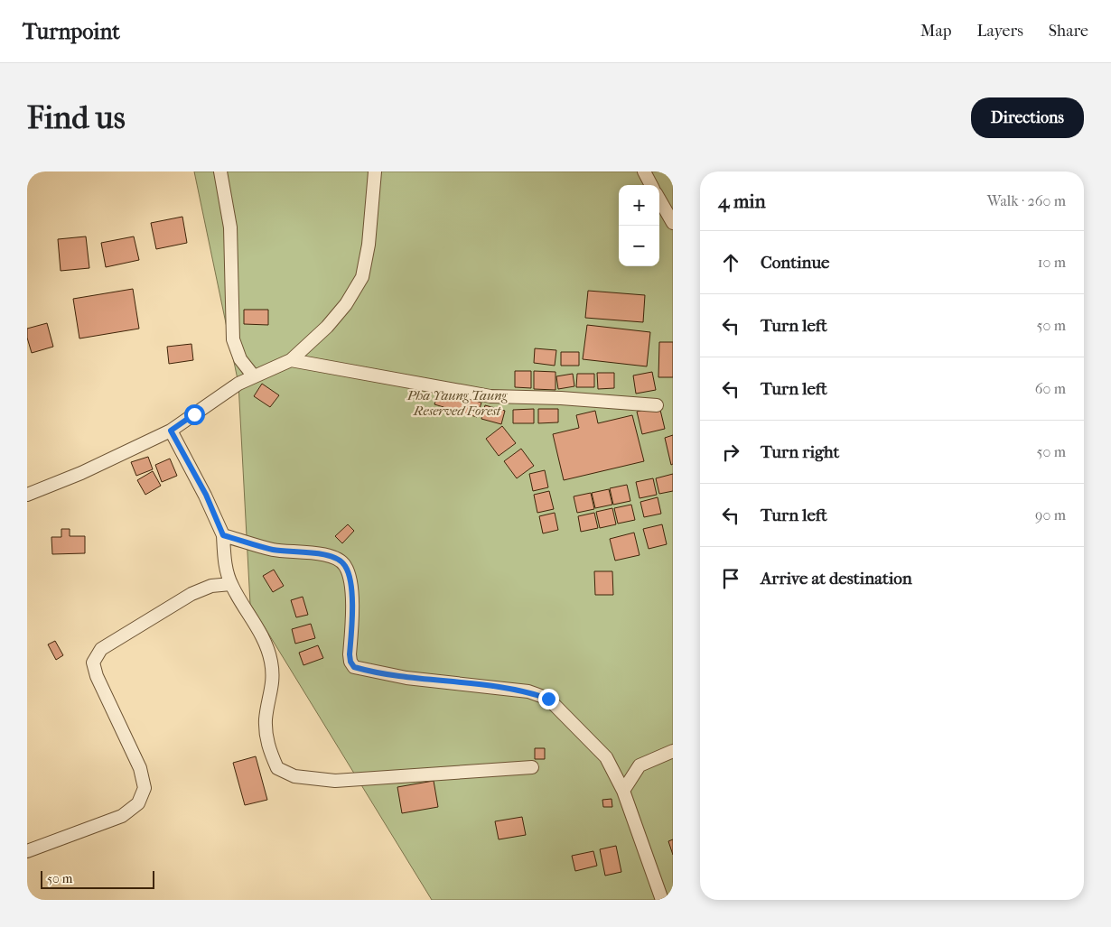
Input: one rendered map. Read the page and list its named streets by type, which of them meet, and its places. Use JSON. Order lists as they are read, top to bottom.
{
  "parks": ["Pha Yaung Taung Reserved Forest"],
  "scale_bar": "50 m",
  "page": {
    "header": "Turnpoint",
    "nav": ["Map", "Layers", "Share"],
    "buttons": "Directions",
    "title": "Find us",
    "heading": ["4 min", "Walk · 260 m"],
    "map_buttons": ["+", "−"],
    "list": [
      ["Continue", "10 m"],
      ["Turn left", "50 m"],
      ["Turn left", "60 m"],
      ["Turn right", "50 m"],
      ["Turn left", "90 m"],
      "Arrive at destination"
    ],
    "scale": "50 m"
  }
}
